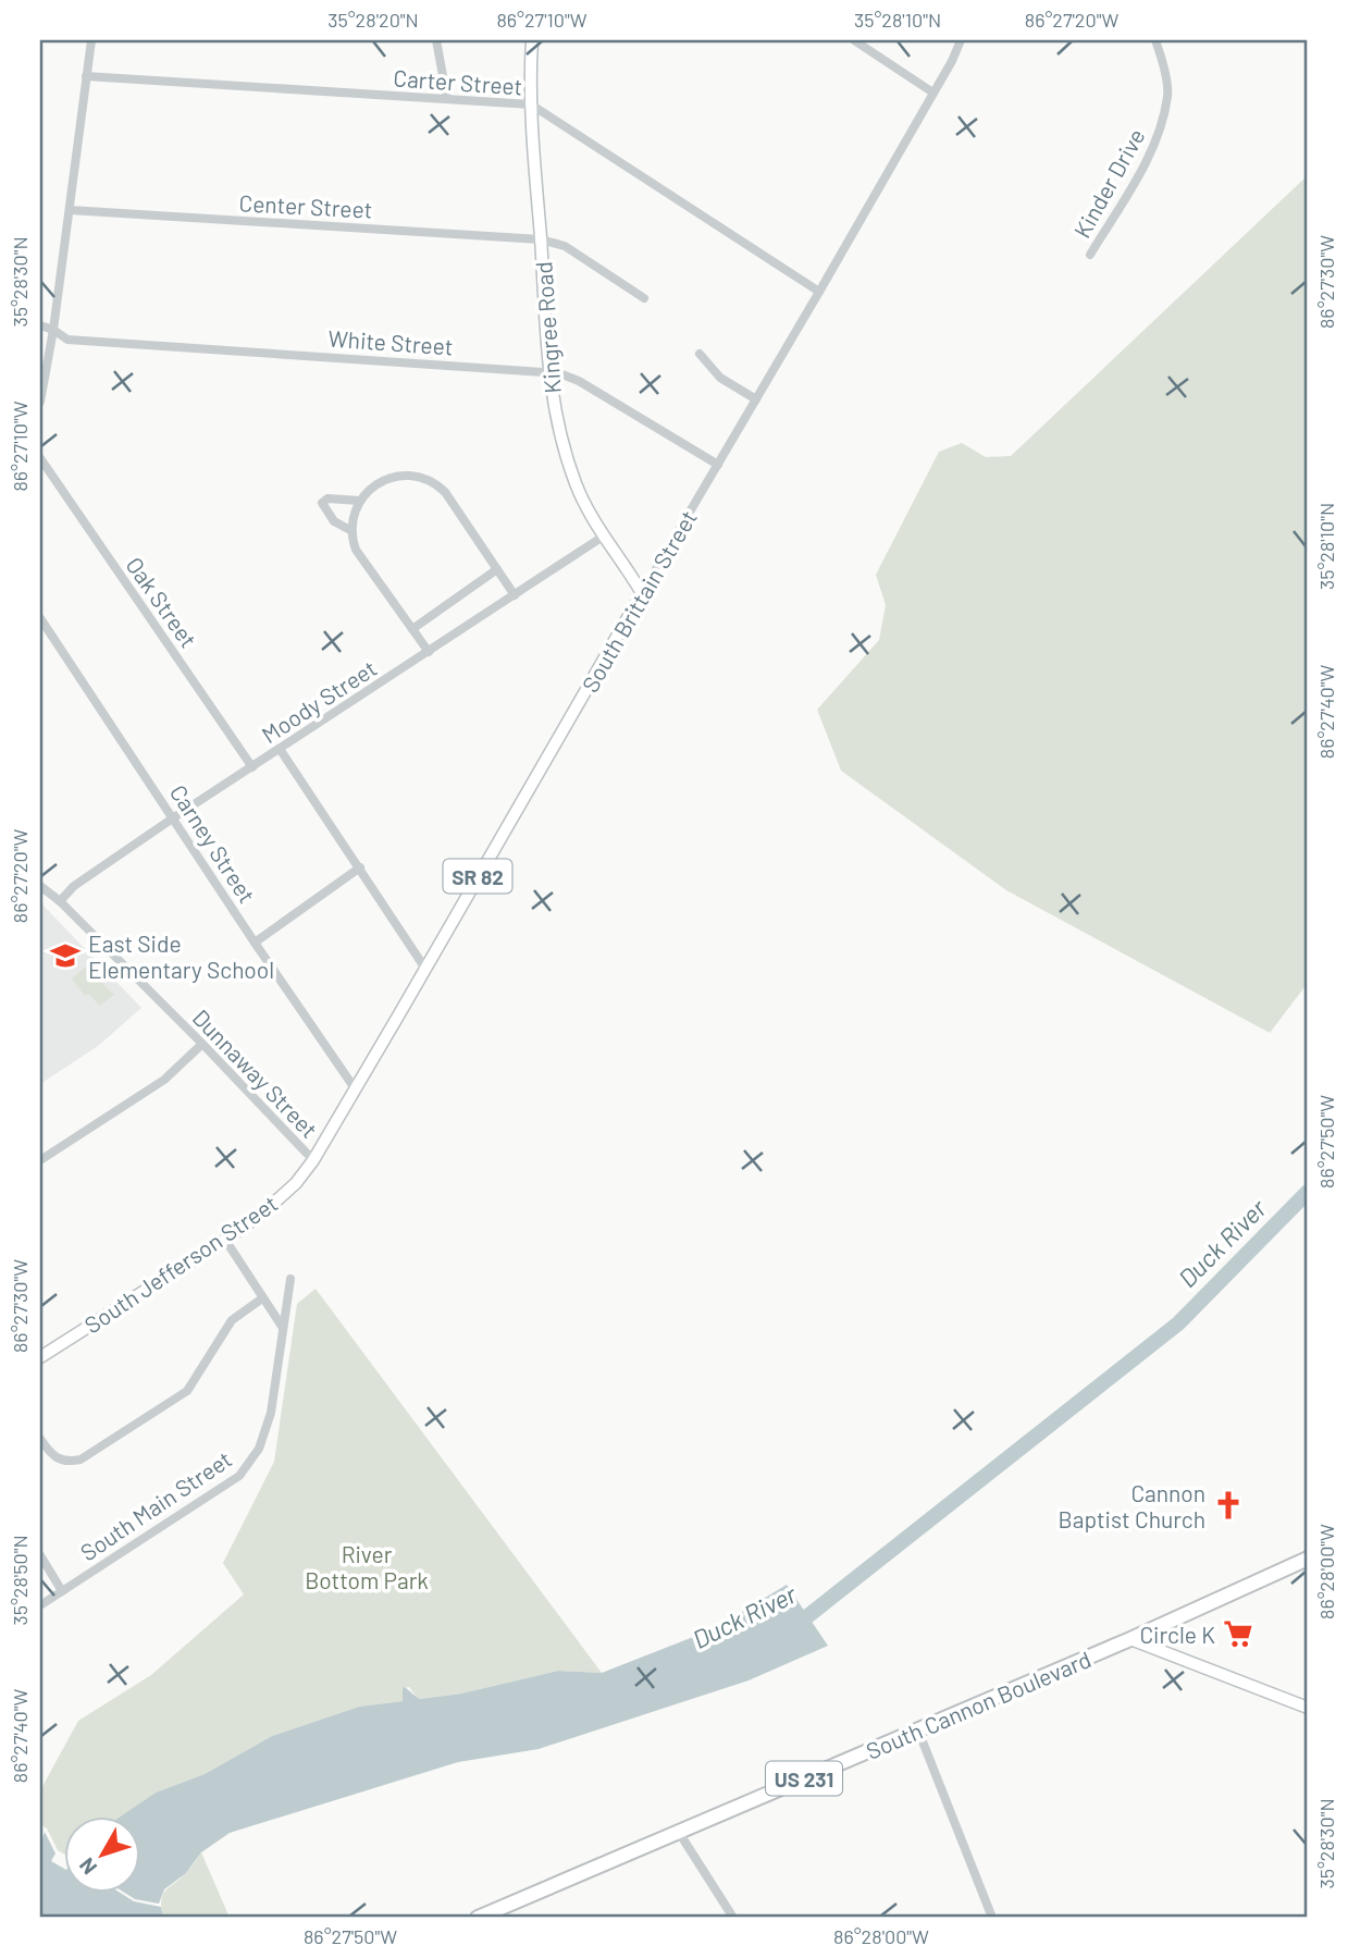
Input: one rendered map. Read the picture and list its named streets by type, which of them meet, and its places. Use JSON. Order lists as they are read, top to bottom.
{
  "streets": {
    "highway": ["South Cannon Boulevard", "US 231"],
    "main road": [
      "Kingree Road",
      "South Brittain Street",
      "SR 82",
      "South Jefferson Street"
    ],
    "street": [
      "Carter Street",
      "Kinder Drive",
      "Center Street",
      "White Street",
      "Oak Street",
      "Moody Street",
      "Carney Street",
      "Dunnaway Street",
      "South Main Street"
    ]
  },
  "crossings": [
    ["Carter Street", "Kingree Road"],
    ["Carter Street", "South Brittain Street"],
    ["Center Street", "Kingree Road"],
    ["Kingree Road", "White Street"],
    ["Kingree Road", "South Brittain Street"],
    ["Kingree Road", "Moody Street"],
    ["White Street", "South Brittain Street"],
    ["South Brittain Street", "Carney Street"],
    ["South Brittain Street", "Dunnaway Street"],
    ["South Brittain Street", "South Jefferson Street"],
    ["Oak Street", "Moody Street"],
    ["Moody Street", "Carney Street"],
    ["Moody Street", "Dunnaway Street"],
    ["Dunnaway Street", "South Jefferson Street"]
  ],
  "water": ["Duck River"],
  "parks": ["River Bottom Park"],
  "places": {
    "school or university": ["East Side Elementary School"],
    "church": ["Cannon Baptist Church"],
    "supermarket": ["Circle K"]
  },
  "north": "bottom left",
  "coordinates": [
    "35°28'20\"N",
    "86°27'10\"W",
    "35°28'10\"N",
    "86°27'20\"W",
    "86°27'30\"W",
    "35°28'30\"N",
    "86°27'40\"W",
    "86°27'50\"W",
    "86°28'00\"W",
    "35°28'50\"N"
  ]
}
